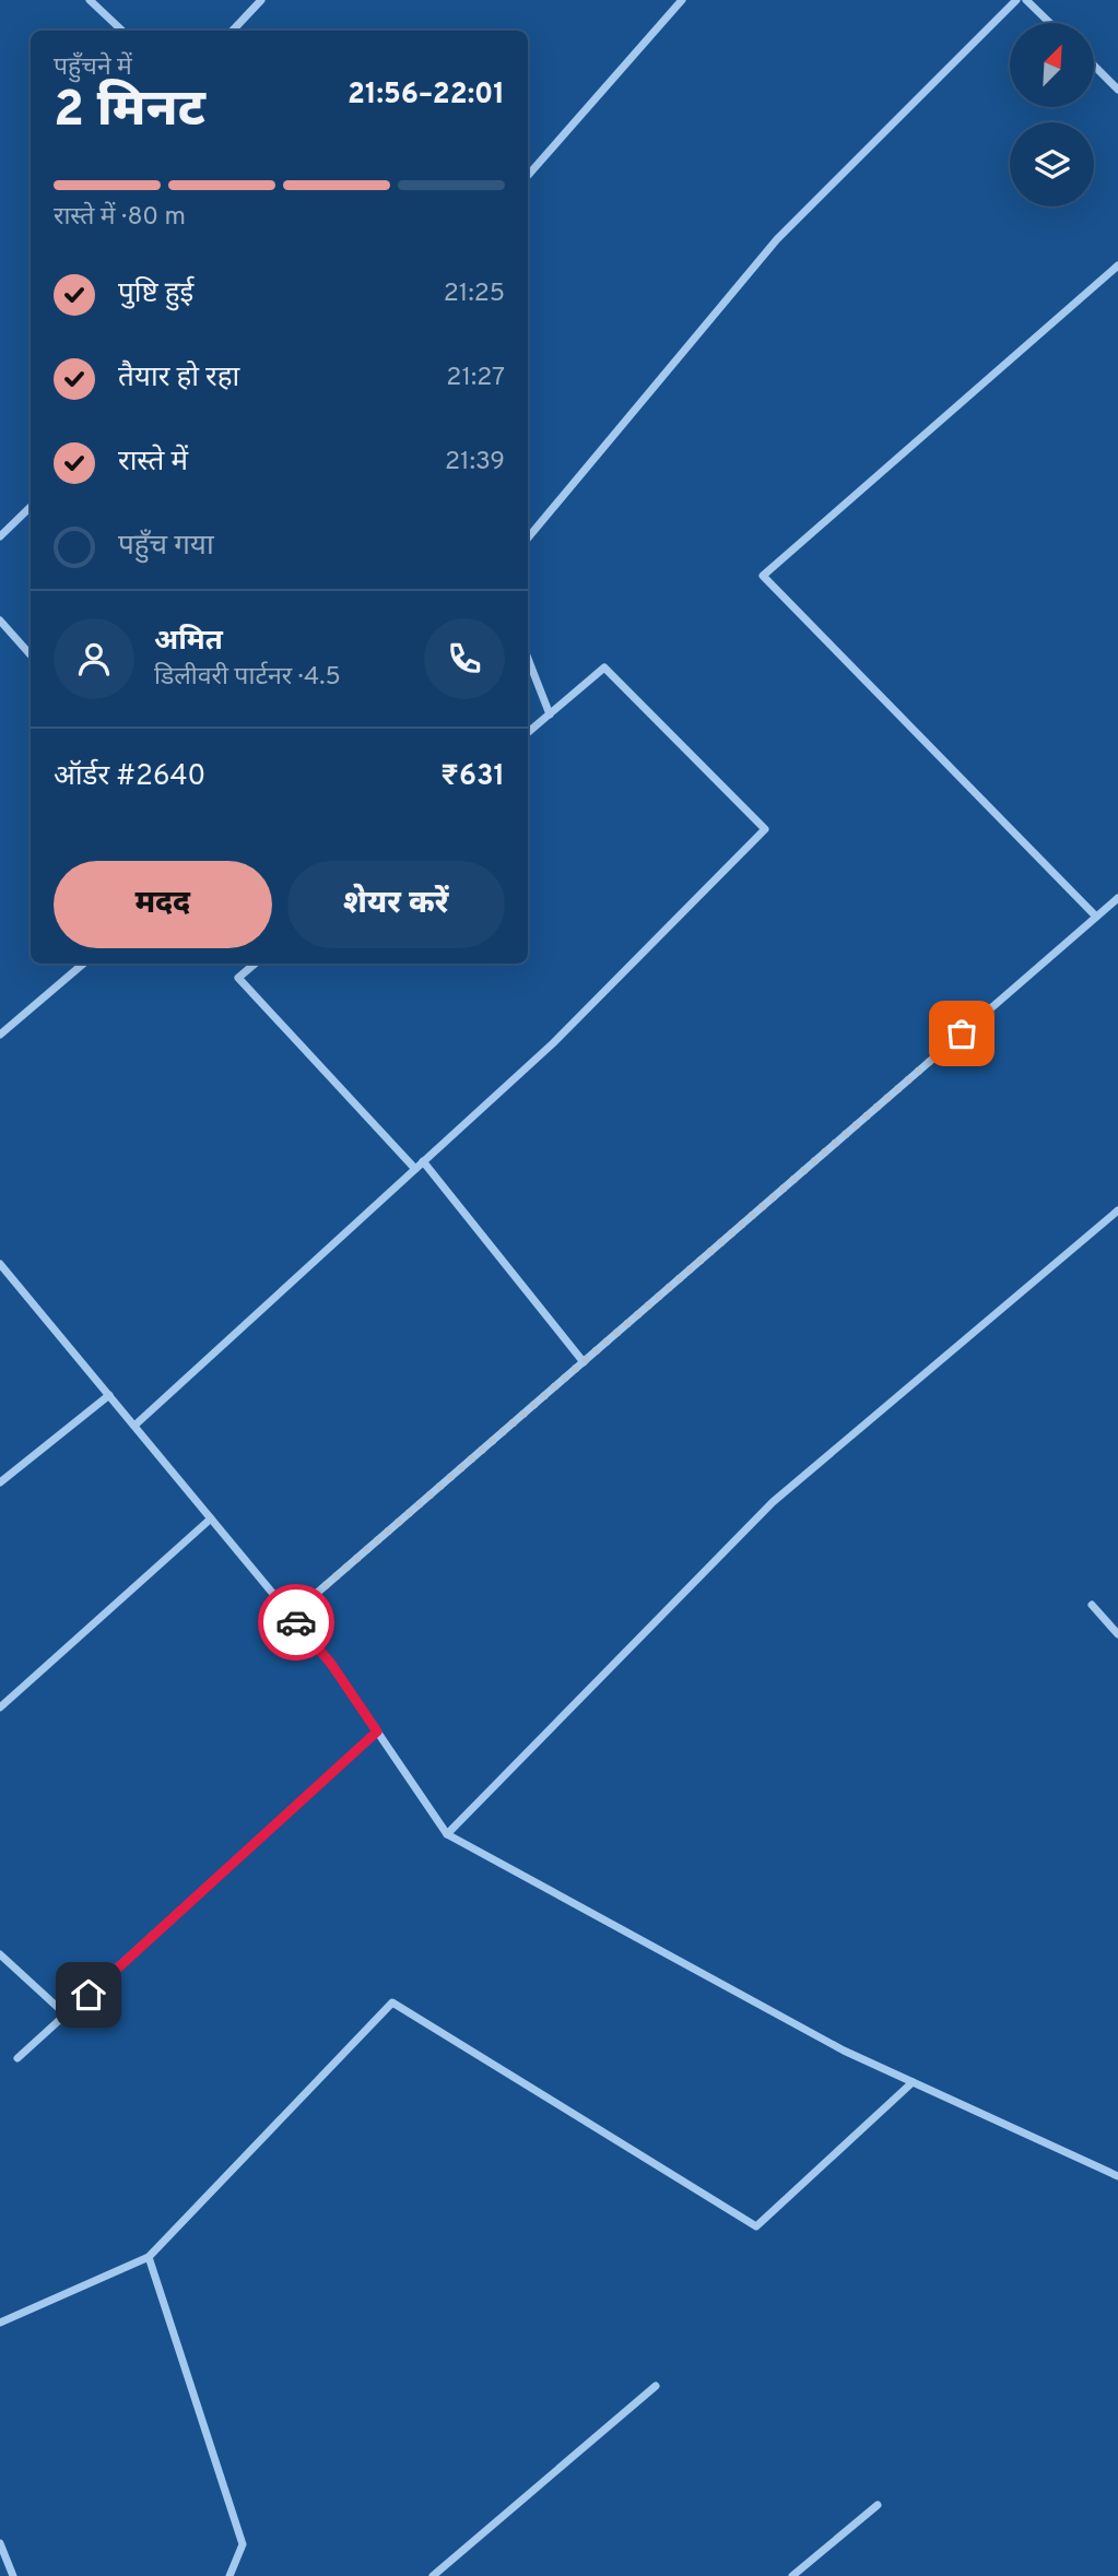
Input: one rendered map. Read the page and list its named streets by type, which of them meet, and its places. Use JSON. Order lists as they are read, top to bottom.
{
  "north": "top right",
  "page": {
    "heading": ["2 मिनट", "पहुँचने में", "21:56–22:01"],
    "panel": [
      "अमित",
      "डिलीवरी पार्टनर · 4.5",
      "ऑर्डर #2640",
      "₹631"
    ],
    "bar": "रास्ते में · 80 m",
    "list": [
      ["पुष्टि हुई", "21:25"],
      ["तैयार हो रहा", "21:27"],
      ["रास्ते में", "21:39"],
      "पहुँच गया"
    ],
    "buttons": ["मदद", "शेयर करें"]
  }
}
